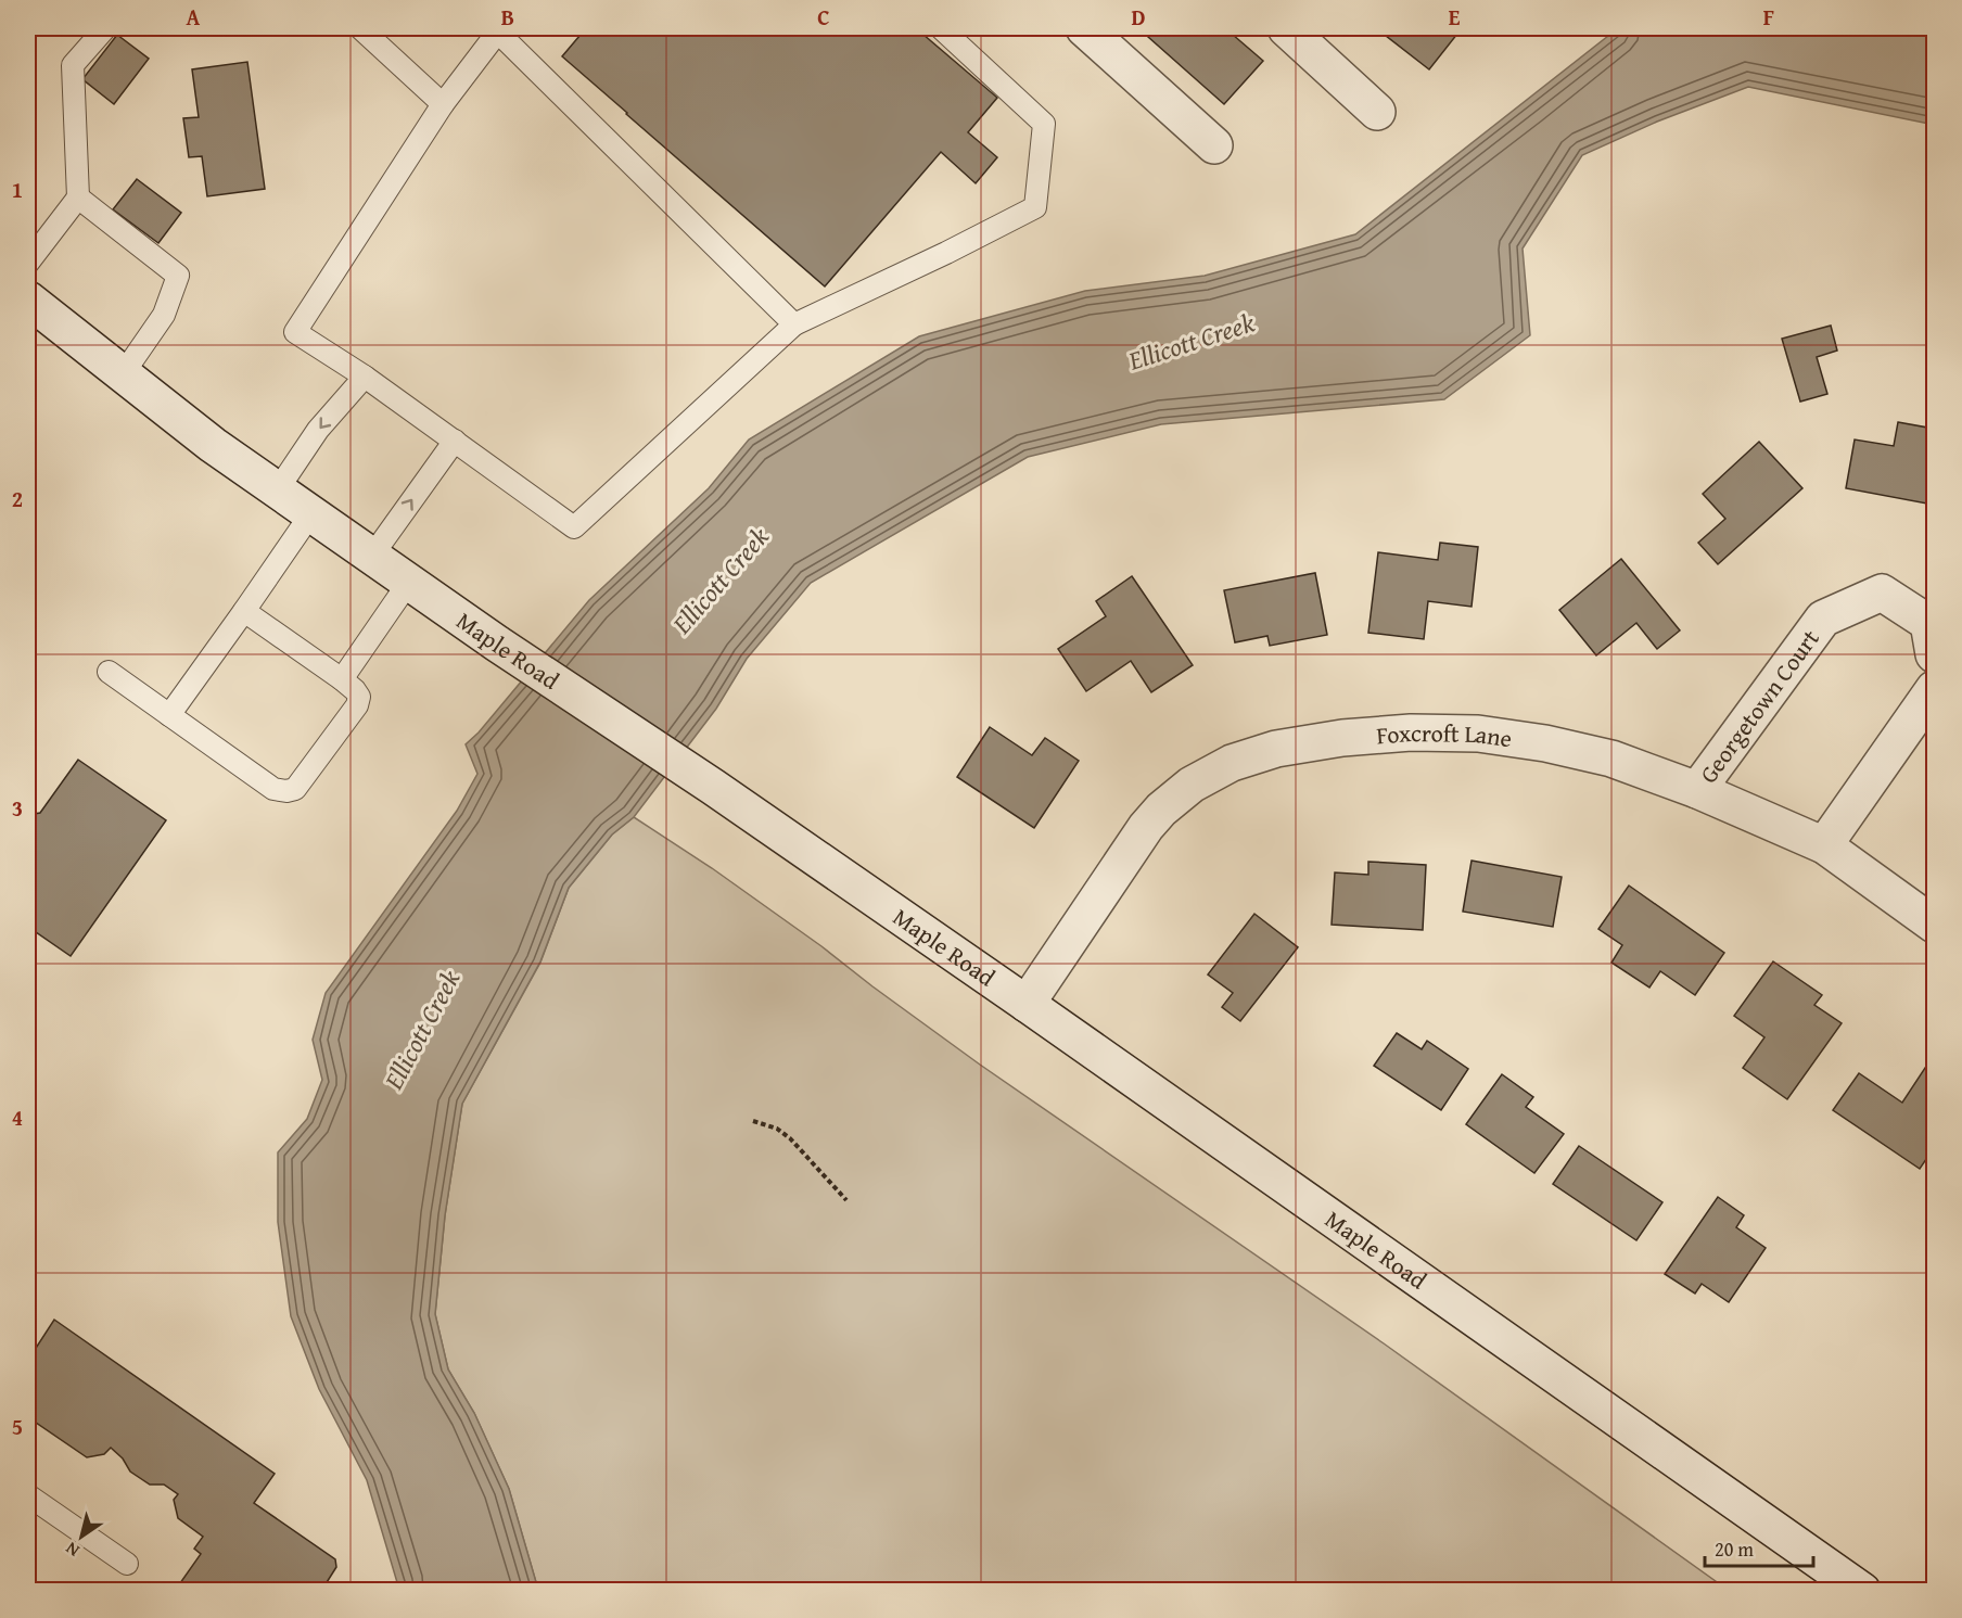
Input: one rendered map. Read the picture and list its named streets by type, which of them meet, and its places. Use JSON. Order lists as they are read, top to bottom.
{
  "streets": {
    "main road": ["Maple Road", "Georgetown Court", "Foxcroft Lane"]
  },
  "crossings": [
    ["Maple Road", "Foxcroft Lane"],
    ["Georgetown Court", "Foxcroft Lane"]
  ],
  "water": ["Ellicott Creek"],
  "scale_bar": "20 m",
  "north": "bottom left",
  "grid": {
    "columns": [
      "A",
      "B",
      "C",
      "D",
      "E",
      "F"
    ],
    "rows": [
      "1",
      "2",
      "3",
      "4",
      "5"
    ]
  }
}
